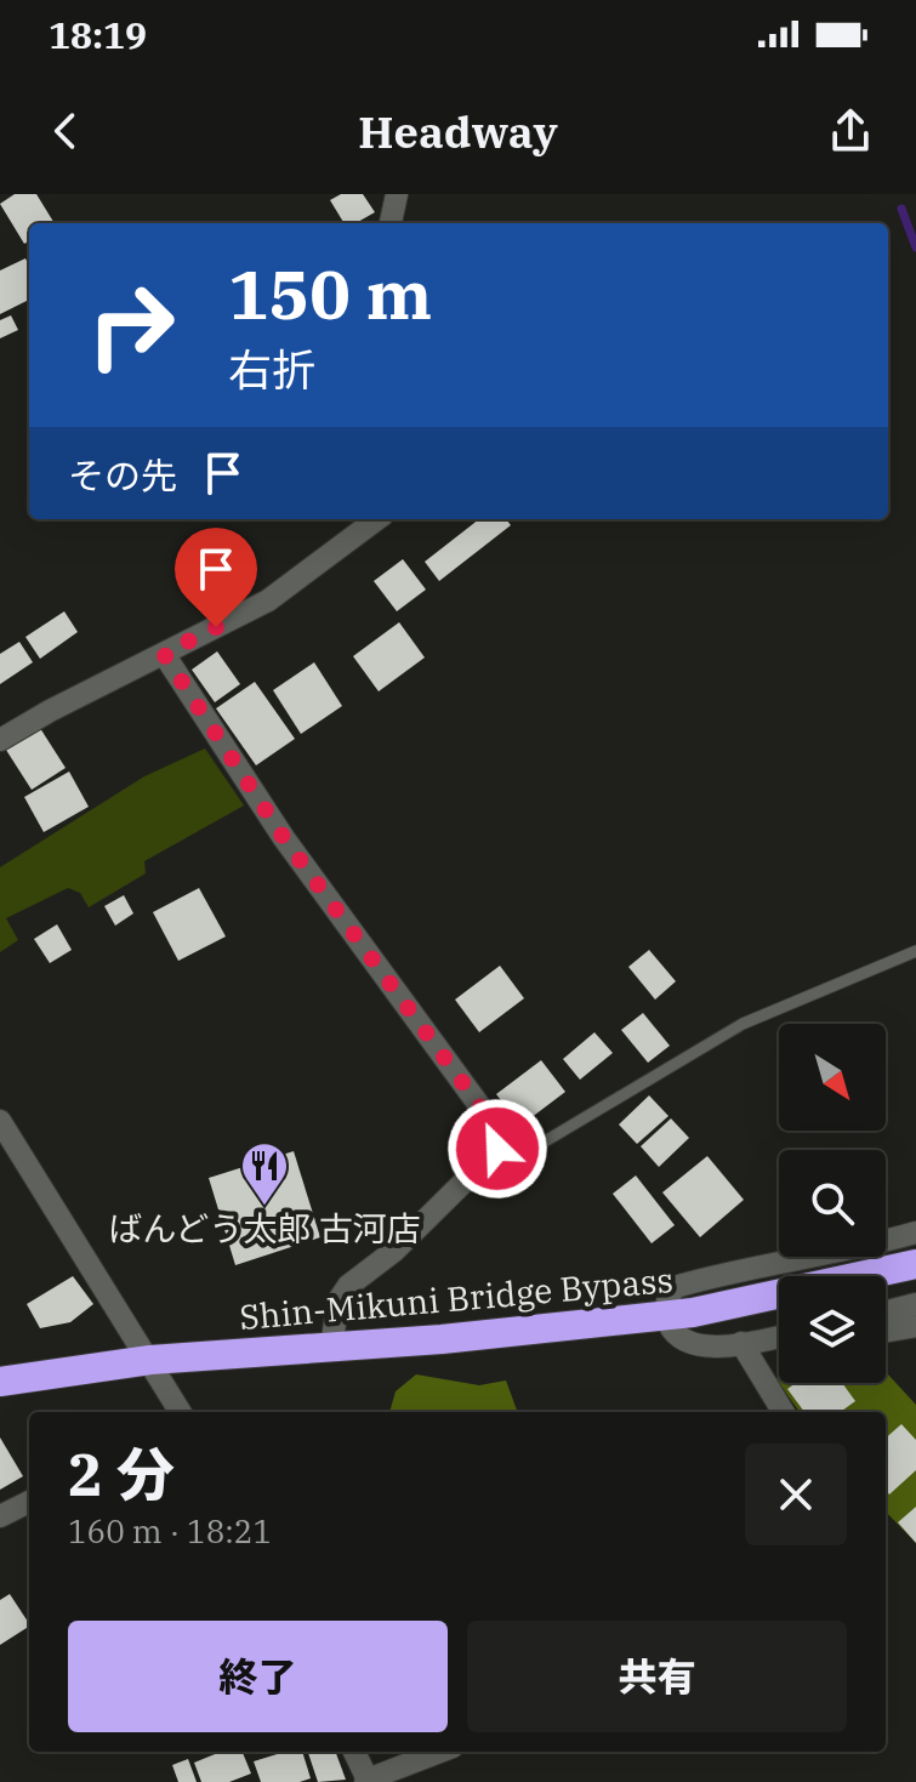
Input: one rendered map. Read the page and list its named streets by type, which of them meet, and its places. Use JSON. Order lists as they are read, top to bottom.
{
  "streets": {
    "highway": ["Shin-Mikuni Bridge Bypass"]
  },
  "places": {
    "restaurant": ["ばんどう太郎 古河店"]
  },
  "north": "bottom right",
  "page": {
    "status": "18:19",
    "header": "Headway",
    "turn": ["150 m", "右折"],
    "then": "その先",
    "heading": ["2 分", "160 m · 18:21"],
    "buttons": ["終了", "共有"]
  }
}
